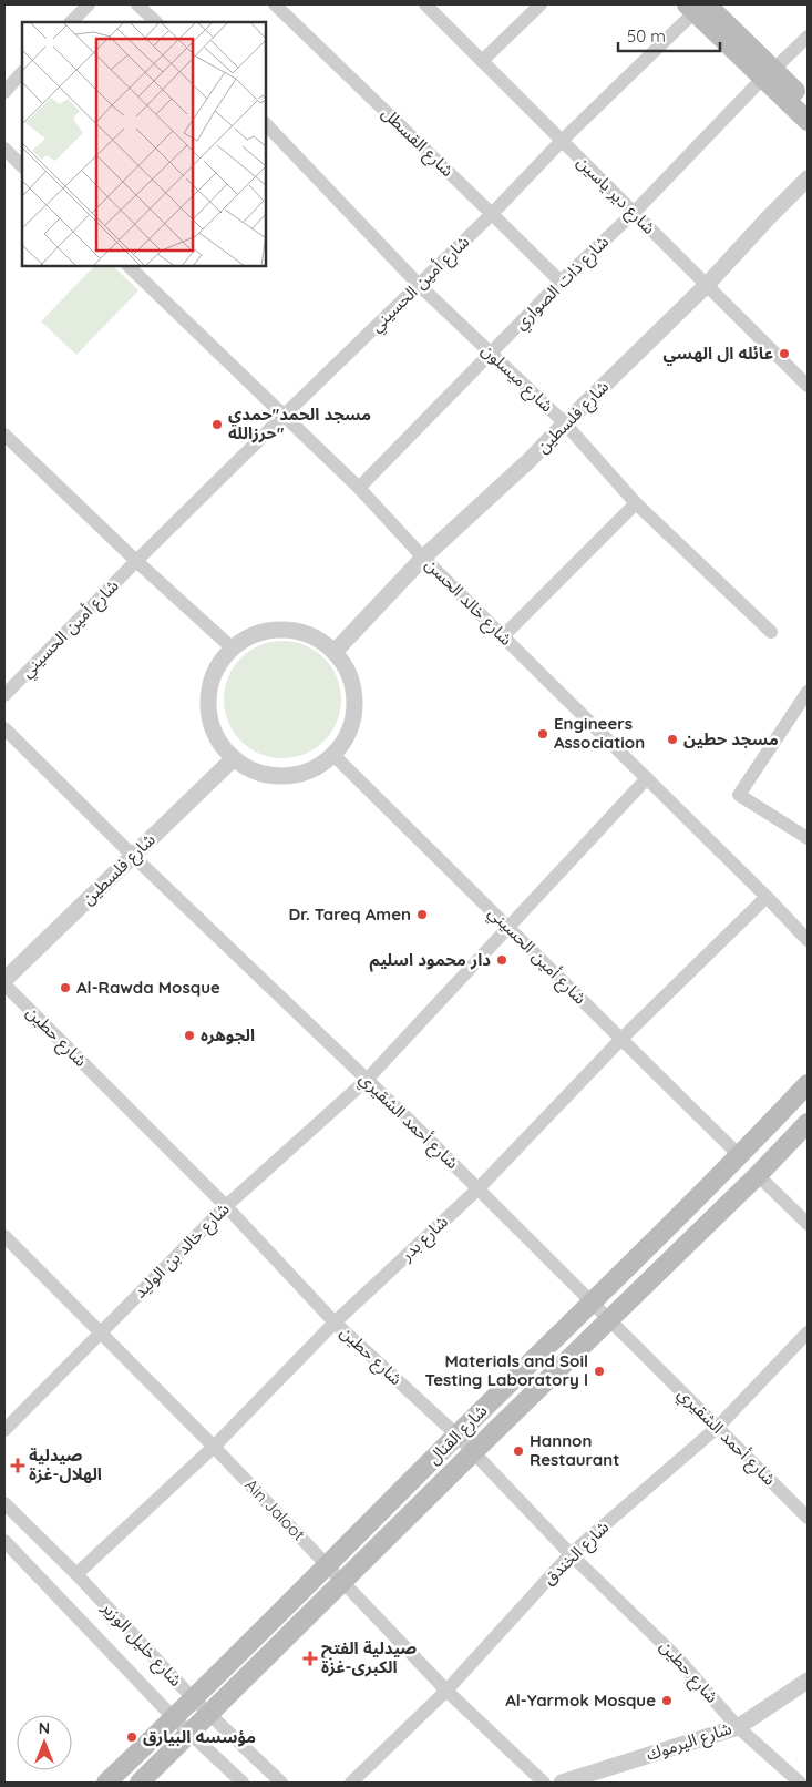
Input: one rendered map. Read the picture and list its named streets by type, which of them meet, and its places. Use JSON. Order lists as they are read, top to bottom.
{
  "streets": {
    "main road": ["شارع القنال"],
    "street": [
      "شارع القسطل",
      "شارع دير ياسين",
      "شارع ذات الصواري",
      "شارع أمين الحسيني",
      "شارع ميسلون",
      "شارع فلسطين",
      "شارع خالد الحسن",
      "شارع حطين",
      "شارع أحمد الشقيري",
      "شارع بدر",
      "شارع خالد بن الوليد",
      "Ain Jaloot",
      "شارع الخندق",
      "شارع خليل الوزير",
      "شارع اليرموك"
    ]
  },
  "crossings": [
    ["شارع القسطل", "شارع ذات الصواري"],
    ["شارع القسطل", "شارع أمين الحسيني"],
    ["شارع دير ياسين", "شارع ذات الصواري"],
    ["شارع دير ياسين", "شارع أمين الحسيني"],
    ["شارع دير ياسين", "شارع فلسطين"],
    ["شارع ذات الصواري", "شارع ميسلون"],
    ["شارع ذات الصواري", "شارع خالد الحسن"],
    ["شارع أمين الحسيني", "شارع ميسلون"],
    ["شارع أمين الحسيني", "شارع فلسطين"],
    ["شارع أمين الحسيني", "شارع خالد الحسن"],
    ["شارع أمين الحسيني", "شارع بدر"],
    ["شارع أمين الحسيني", "شارع خالد بن الوليد"],
    ["شارع أمين الحسيني", "شارع القنال"],
    ["شارع ميسلون", "شارع فلسطين"],
    ["شارع فلسطين", "شارع خالد الحسن"],
    ["شارع فلسطين", "شارع أحمد الشقيري"],
    ["شارع خالد الحسن", "شارع بدر"],
    ["شارع خالد الحسن", "شارع خالد بن الوليد"],
    ["شارع حطين", "شارع بدر"],
    ["شارع حطين", "شارع خالد بن الوليد"],
    ["شارع حطين", "شارع القنال"],
    ["شارع حطين", "شارع الخندق"],
    ["شارع حطين", "شارع اليرموك"],
    ["شارع أحمد الشقيري", "شارع بدر"],
    ["شارع أحمد الشقيري", "شارع خالد بن الوليد"],
    ["شارع أحمد الشقيري", "شارع القنال"],
    ["شارع أحمد الشقيري", "شارع الخندق"],
    ["شارع بدر", "Ain Jaloot"],
    ["شارع بدر", "شارع خليل الوزير"],
    ["شارع خالد بن الوليد", "Ain Jaloot"],
    ["شارع القنال", "Ain Jaloot"],
    ["شارع القنال", "شارع خليل الوزير"],
    ["Ain Jaloot", "شارع الخندق"]
  ],
  "places": {
    "other": [
      "عائله ال الهسي",
      "مسجد الحمد\"حمدي حرزالله\"",
      "Engineers Association",
      "مسجد حطين",
      "Dr. Tareq Amen",
      "دار محمود اسليم",
      "Al-Rawda Mosque",
      "الجوهره",
      "Materials and Soil Testing Laboratory l",
      "Hannon Restaurant",
      "Al-Yarmok Mosque",
      "مؤسسه البيارق"
    ],
    "health": ["صيدلية الهلال-غزة", "صيدلية الفتح الكبرى-غزة"]
  },
  "scale_bar": "50 m",
  "north": "top"
}
